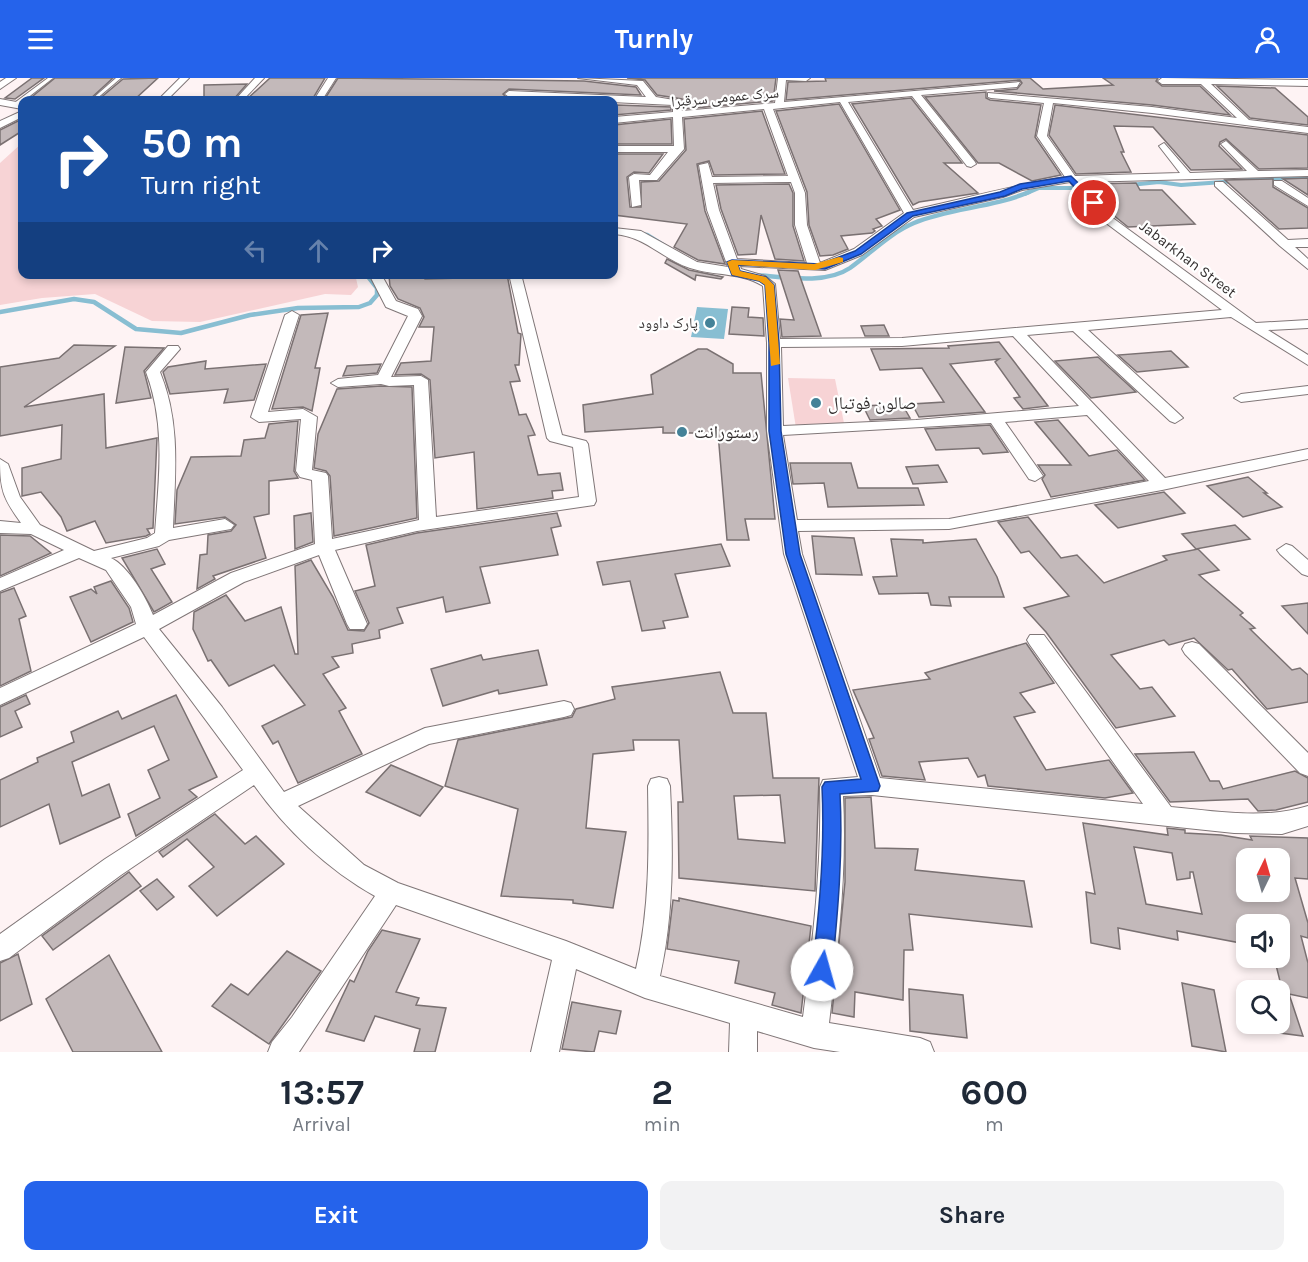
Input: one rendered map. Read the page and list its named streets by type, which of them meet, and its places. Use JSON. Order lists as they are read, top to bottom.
{
  "streets": {
    "street": ["سرک عمومی سرقبرا", "Jabarkhan Street"]
  },
  "places": ["پارک داوود", "صالون فوتبال", "رستورانت"],
  "north": "top",
  "page": {
    "header": "Turnly",
    "turn": ["50 m", "Turn right"],
    "eta": [
      "13:57",
      "Arrival",
      "2",
      "min",
      "600",
      "m"
    ],
    "buttons": ["Exit", "Share"]
  }
}
